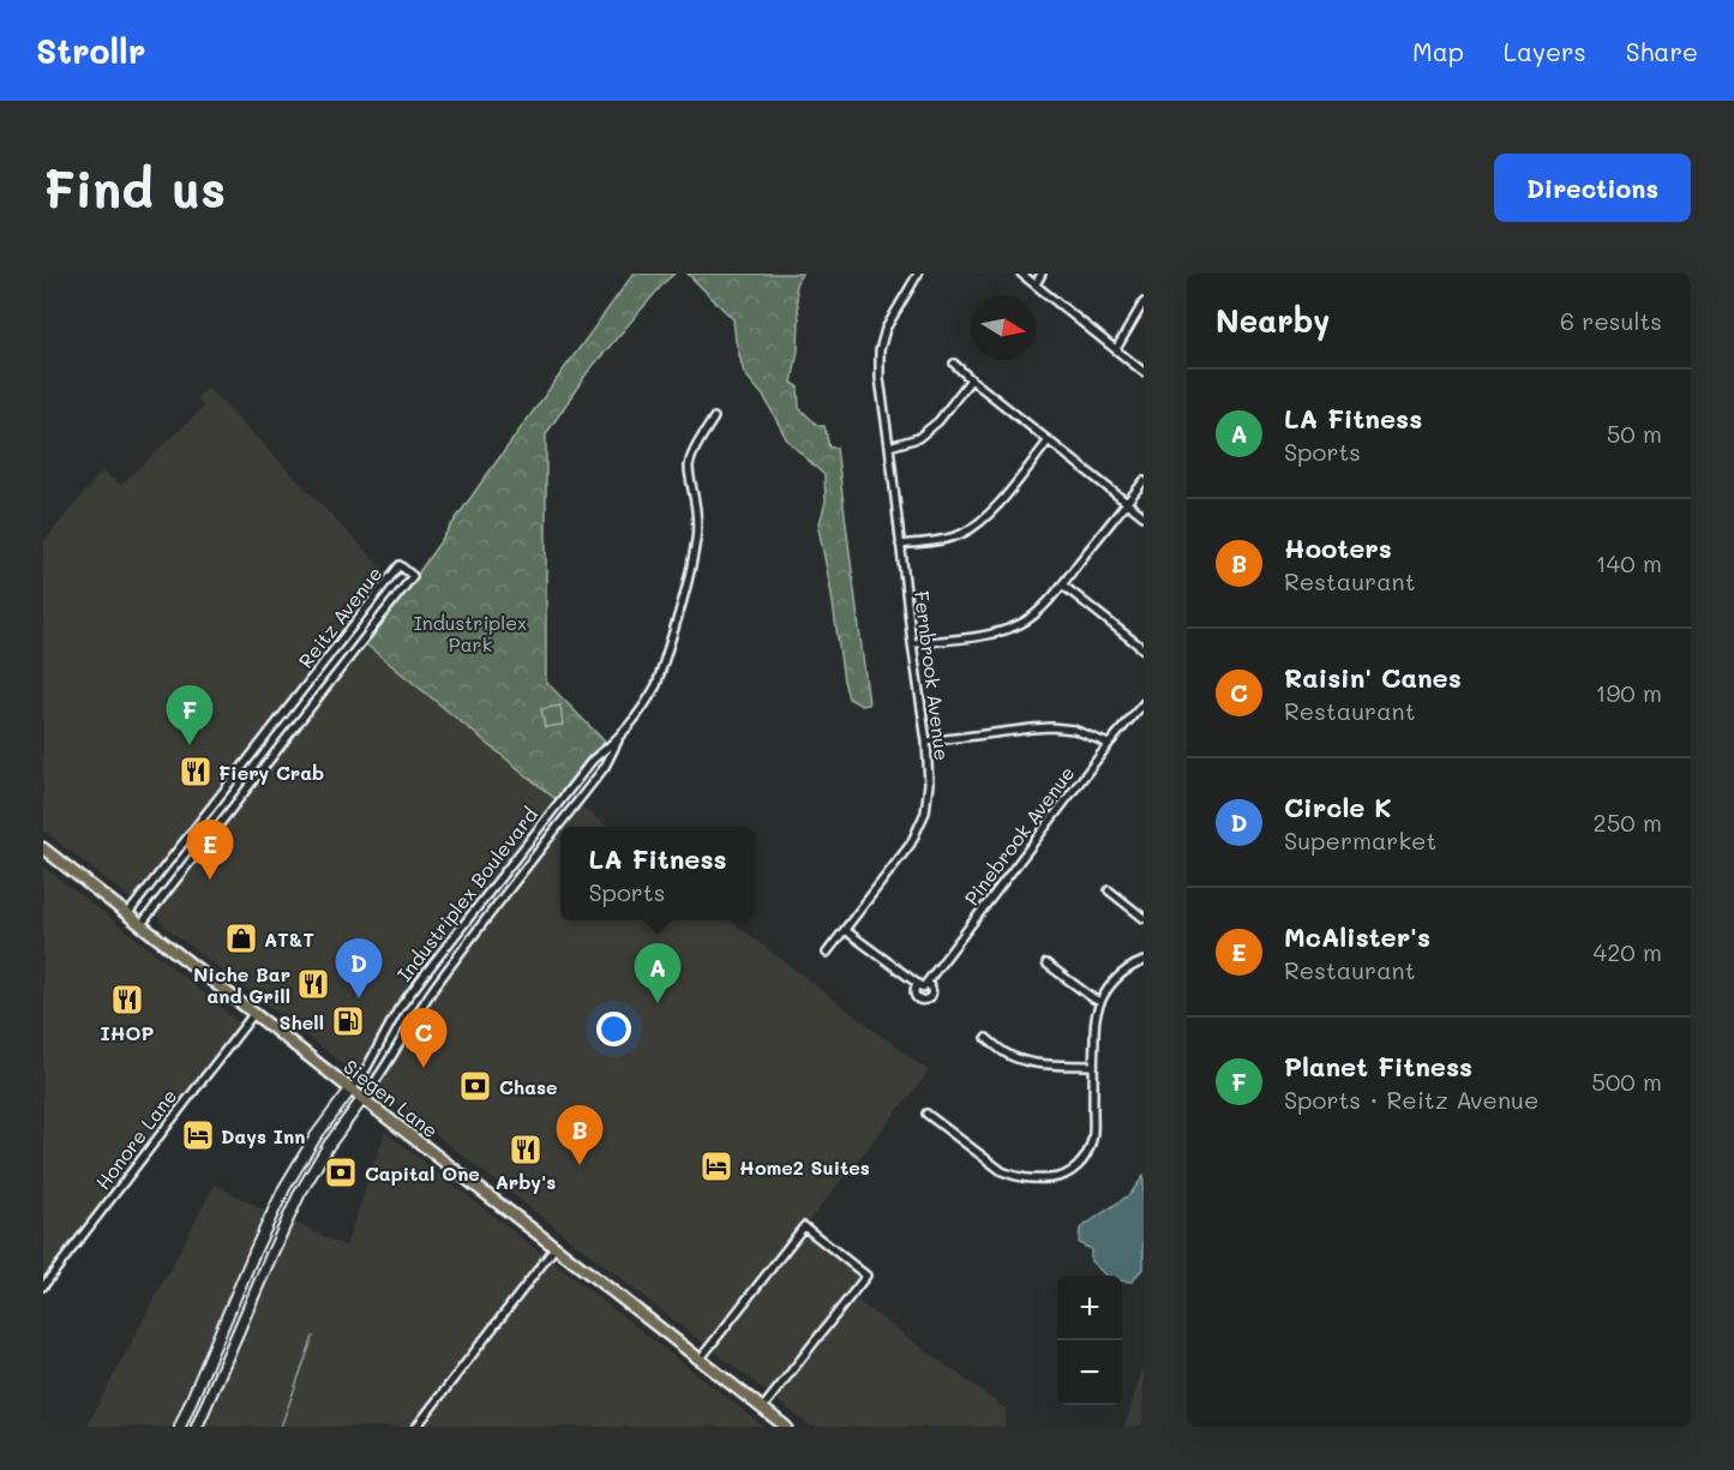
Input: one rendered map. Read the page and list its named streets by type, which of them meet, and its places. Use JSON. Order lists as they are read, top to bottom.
{
  "streets": {
    "main road": ["Siegen Lane"],
    "street": [
      "Reitz Avenue",
      "Fernbrook Avenue",
      "Pinebrook Avenue",
      "Industriplex Boulevard",
      "Honore Lane"
    ]
  },
  "crossings": [
    ["Reitz Avenue", "Siegen Lane"],
    ["Fernbrook Avenue", "Pinebrook Avenue"],
    ["Industriplex Boulevard", "Siegen Lane"],
    ["Siegen Lane", "Honore Lane"]
  ],
  "parks": ["Industriplex Park"],
  "places": {
    "restaurant": [
      "Fiery Crab",
      "Niche Bar and Grill",
      "IHOP",
      "Arby's"
    ],
    "shop": ["AT&T"],
    "fuel station": ["Shell"],
    "bank": ["Chase", "Capital One"],
    "hotel": ["Days Inn", "Home2 Suites"]
  },
  "north": "right",
  "page": {
    "header": "Strollr",
    "nav": ["Map", "Layers", "Share"],
    "buttons": "Directions",
    "title": "Find us",
    "heading": ["Nearby", "6 results"],
    "list": [
      {
        "mark": "A",
        "name": "LA Fitness",
        "note": "Sports",
        "value": "50 m"
      },
      {
        "mark": "B",
        "name": "Hooters",
        "note": "Restaurant",
        "value": "140 m"
      },
      {
        "mark": "C",
        "name": "Raisin' Canes",
        "note": "Restaurant",
        "value": "190 m"
      },
      {
        "mark": "D",
        "name": "Circle K",
        "note": "Supermarket",
        "value": "250 m"
      },
      {
        "mark": "E",
        "name": "McAlister's",
        "note": "Restaurant",
        "value": "420 m"
      },
      {
        "mark": "F",
        "name": "Planet Fitness",
        "note": "Sports · Reitz Avenue",
        "value": "500 m"
      }
    ],
    "pins": [
      "F",
      "E",
      "D",
      "A",
      "C",
      "B"
    ],
    "popup": ["LA Fitness", "Sports"],
    "map_buttons": ["+", "−"]
  }
}
